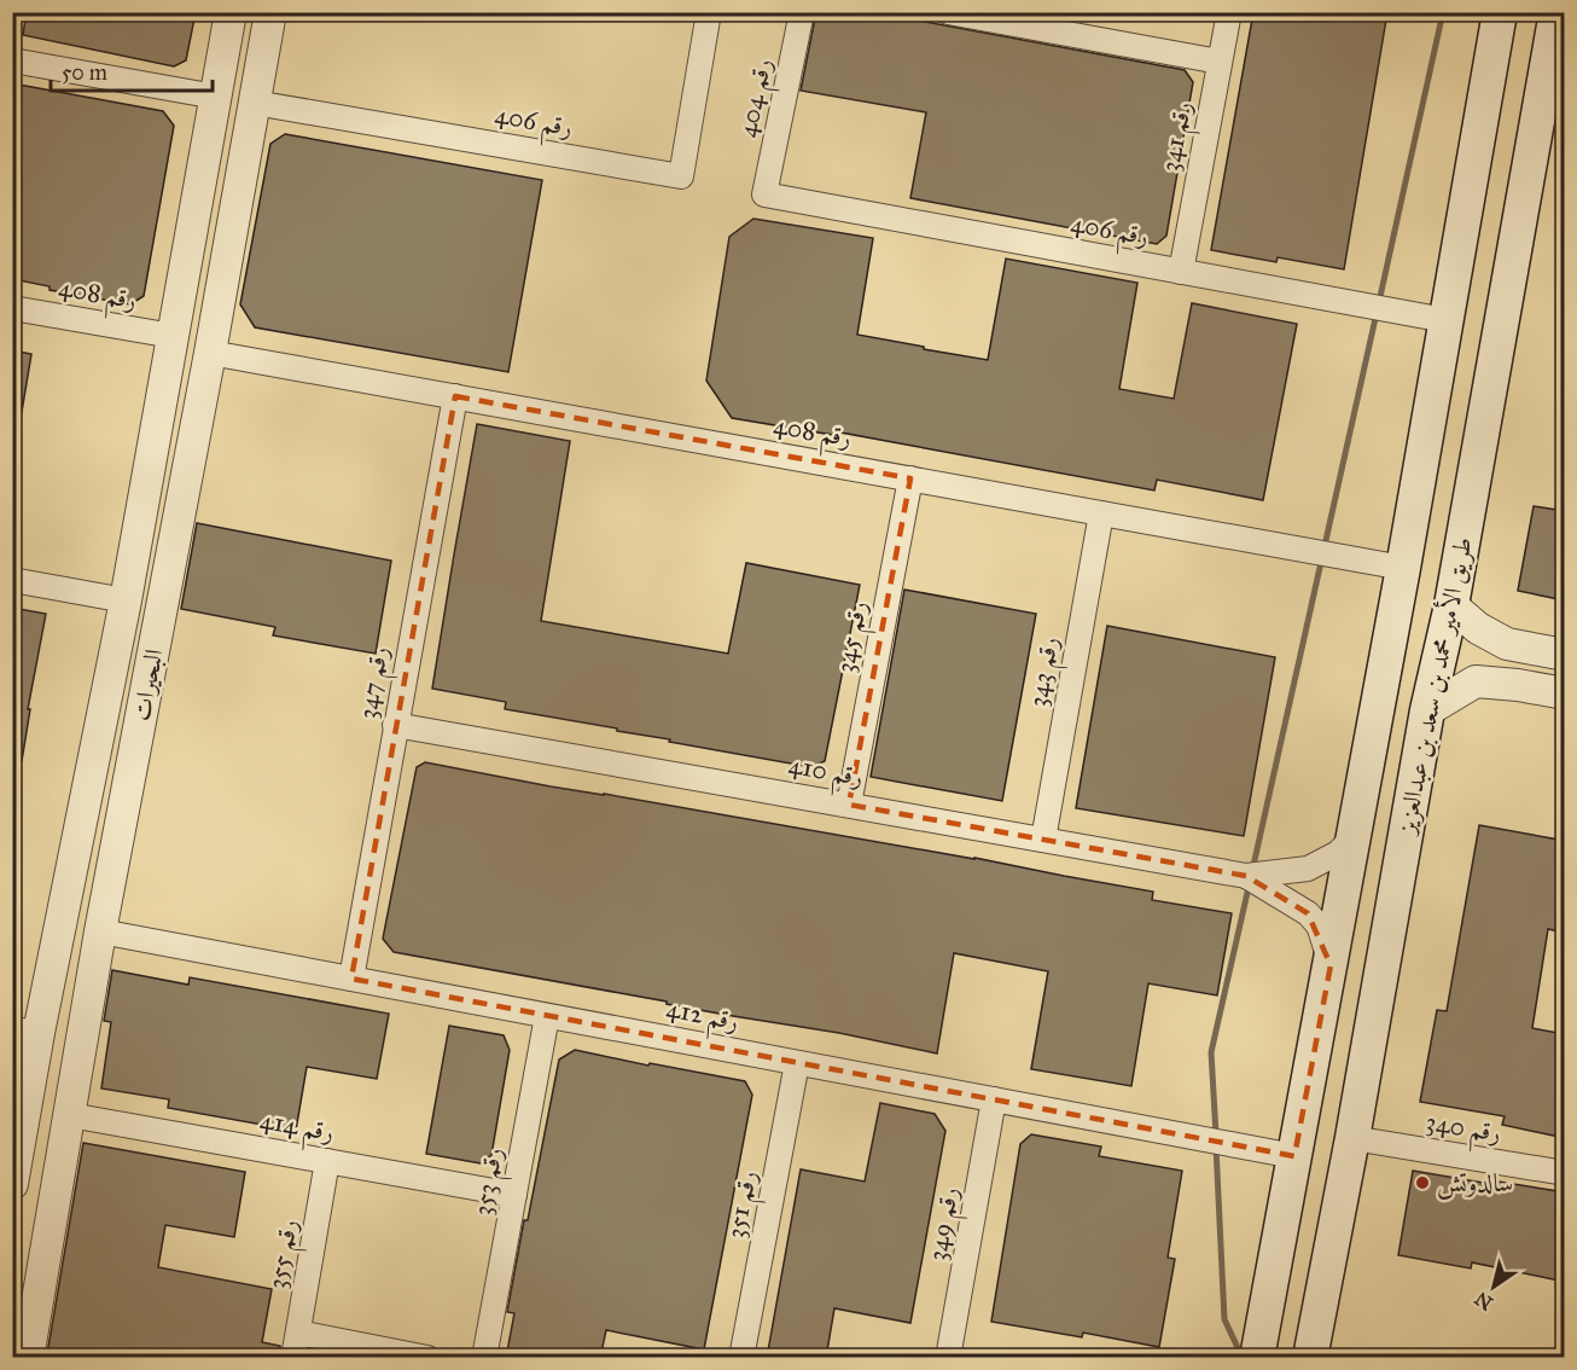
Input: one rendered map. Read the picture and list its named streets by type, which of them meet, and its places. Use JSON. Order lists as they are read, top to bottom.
{
  "streets": {
    "main road": ["طريق الأمير محمد بن سعد بن عبدالعزيز"],
    "street": [
      "رقم 404",
      "رقم 406",
      "رقم 341",
      "رقم 408",
      "رقم 345",
      "رقم 343",
      "رقم 347",
      "البحيرات",
      "رقم 410",
      "رقم 412",
      "رقم 414",
      "رقم 340",
      "رقم 353",
      "رقم 351",
      "رقم 349",
      "رقم 355"
    ]
  },
  "crossings": [
    ["رقم 404", "رقم 406"],
    ["رقم 406", "رقم 341"],
    ["رقم 406", "البحيرات"],
    ["رقم 406", "طريق الأمير محمد بن سعد بن عبدالعزيز"],
    ["رقم 408", "رقم 345"],
    ["رقم 408", "رقم 343"],
    ["رقم 408", "رقم 347"],
    ["رقم 408", "البحيرات"],
    ["رقم 408", "طريق الأمير محمد بن سعد بن عبدالعزيز"],
    ["رقم 345", "رقم 410"],
    ["رقم 343", "رقم 410"],
    ["رقم 347", "رقم 410"],
    ["رقم 347", "رقم 412"],
    ["البحيرات", "رقم 412"],
    ["البحيرات", "رقم 414"],
    ["طريق الأمير محمد بن سعد بن عبدالعزيز", "رقم 412"],
    ["طريق الأمير محمد بن سعد بن عبدالعزيز", "رقم 340"],
    ["رقم 412", "رقم 353"],
    ["رقم 412", "رقم 351"],
    ["رقم 412", "رقم 349"],
    ["رقم 414", "رقم 353"],
    ["رقم 414", "رقم 355"]
  ],
  "places": ["سالدوتش"],
  "scale_bar": "50 m",
  "north": "bottom left"
}
